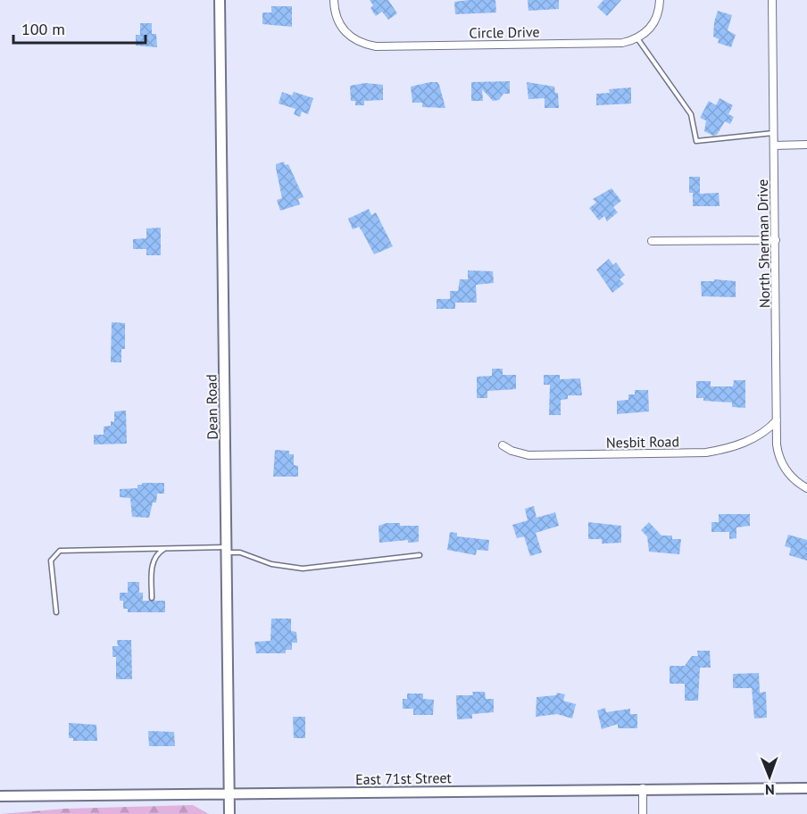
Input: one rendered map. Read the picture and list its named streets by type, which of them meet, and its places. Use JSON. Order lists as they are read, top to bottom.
{
  "streets": {
    "street": [
      "Circle Drive",
      "North Sherman Drive",
      "Dean Road",
      "Nesbit Road",
      "East 71st Street"
    ]
  },
  "crossings": [
    ["North Sherman Drive", "Nesbit Road"],
    ["Dean Road", "East 71st Street"]
  ],
  "scale_bar": "100 m",
  "north": "bottom"
}
